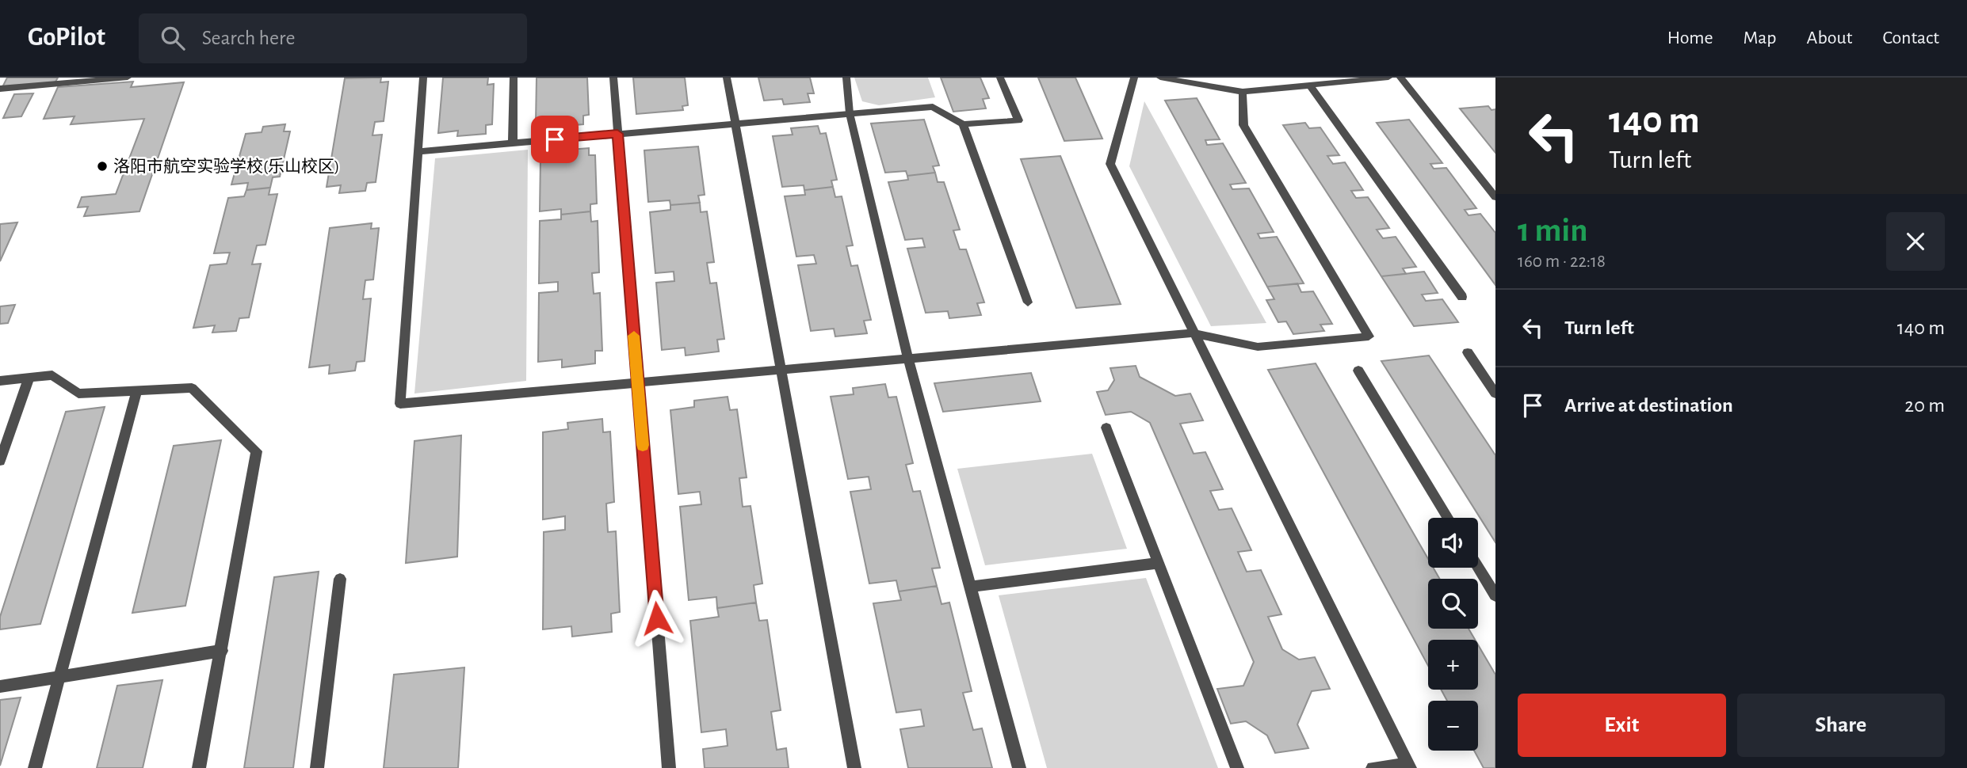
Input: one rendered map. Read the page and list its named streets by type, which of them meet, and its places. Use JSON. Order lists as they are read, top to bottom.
{
  "places": ["洛阳市航空实验学校(乐山校区)"],
  "page": {
    "header": "GoPilot",
    "search": "Search here",
    "nav": [
      "Home",
      "Map",
      "About",
      "Contact"
    ],
    "turn": ["140 m", "Turn left"],
    "heading": ["1 min", "160 m · 22:18"],
    "list": [
      {
        "name": "Turn left",
        "value": "140 m"
      },
      {
        "name": "Arrive at destination",
        "value": "20 m"
      }
    ],
    "map_buttons": ["+", "−"],
    "buttons": ["Exit", "Share"]
  }
}
